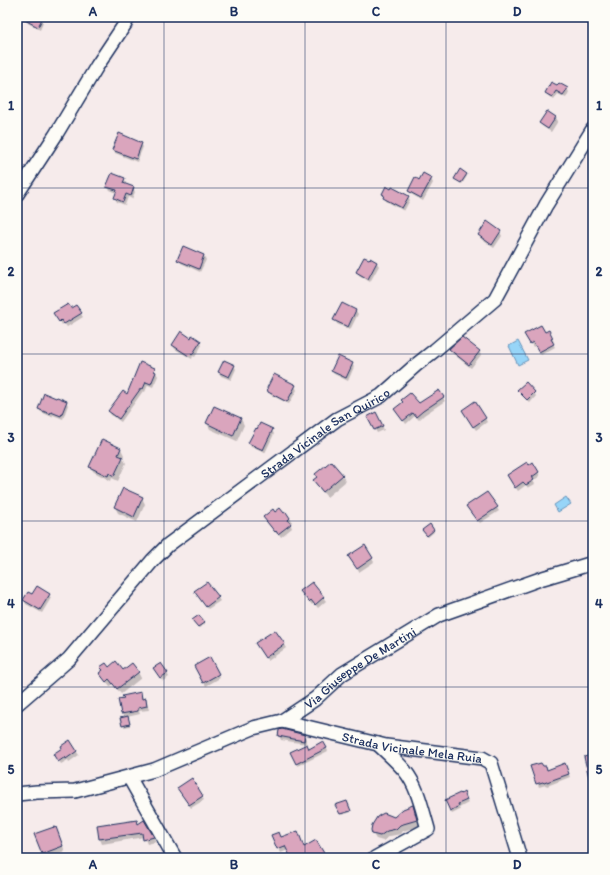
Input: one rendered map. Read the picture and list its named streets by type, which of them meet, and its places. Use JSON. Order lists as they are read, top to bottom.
{
  "streets": {
    "street": ["Strada Vicinale San Quirico", "Via Giuseppe De Martini", "Strada Vicinale Mela Ruia"]
  },
  "crossings": [
    ["Via Giuseppe De Martini", "Strada Vicinale Mela Ruia"]
  ],
  "grid": {
    "columns": [
      "A",
      "B",
      "C",
      "D"
    ],
    "rows": [
      "1",
      "2",
      "3",
      "4",
      "5"
    ]
  }
}
